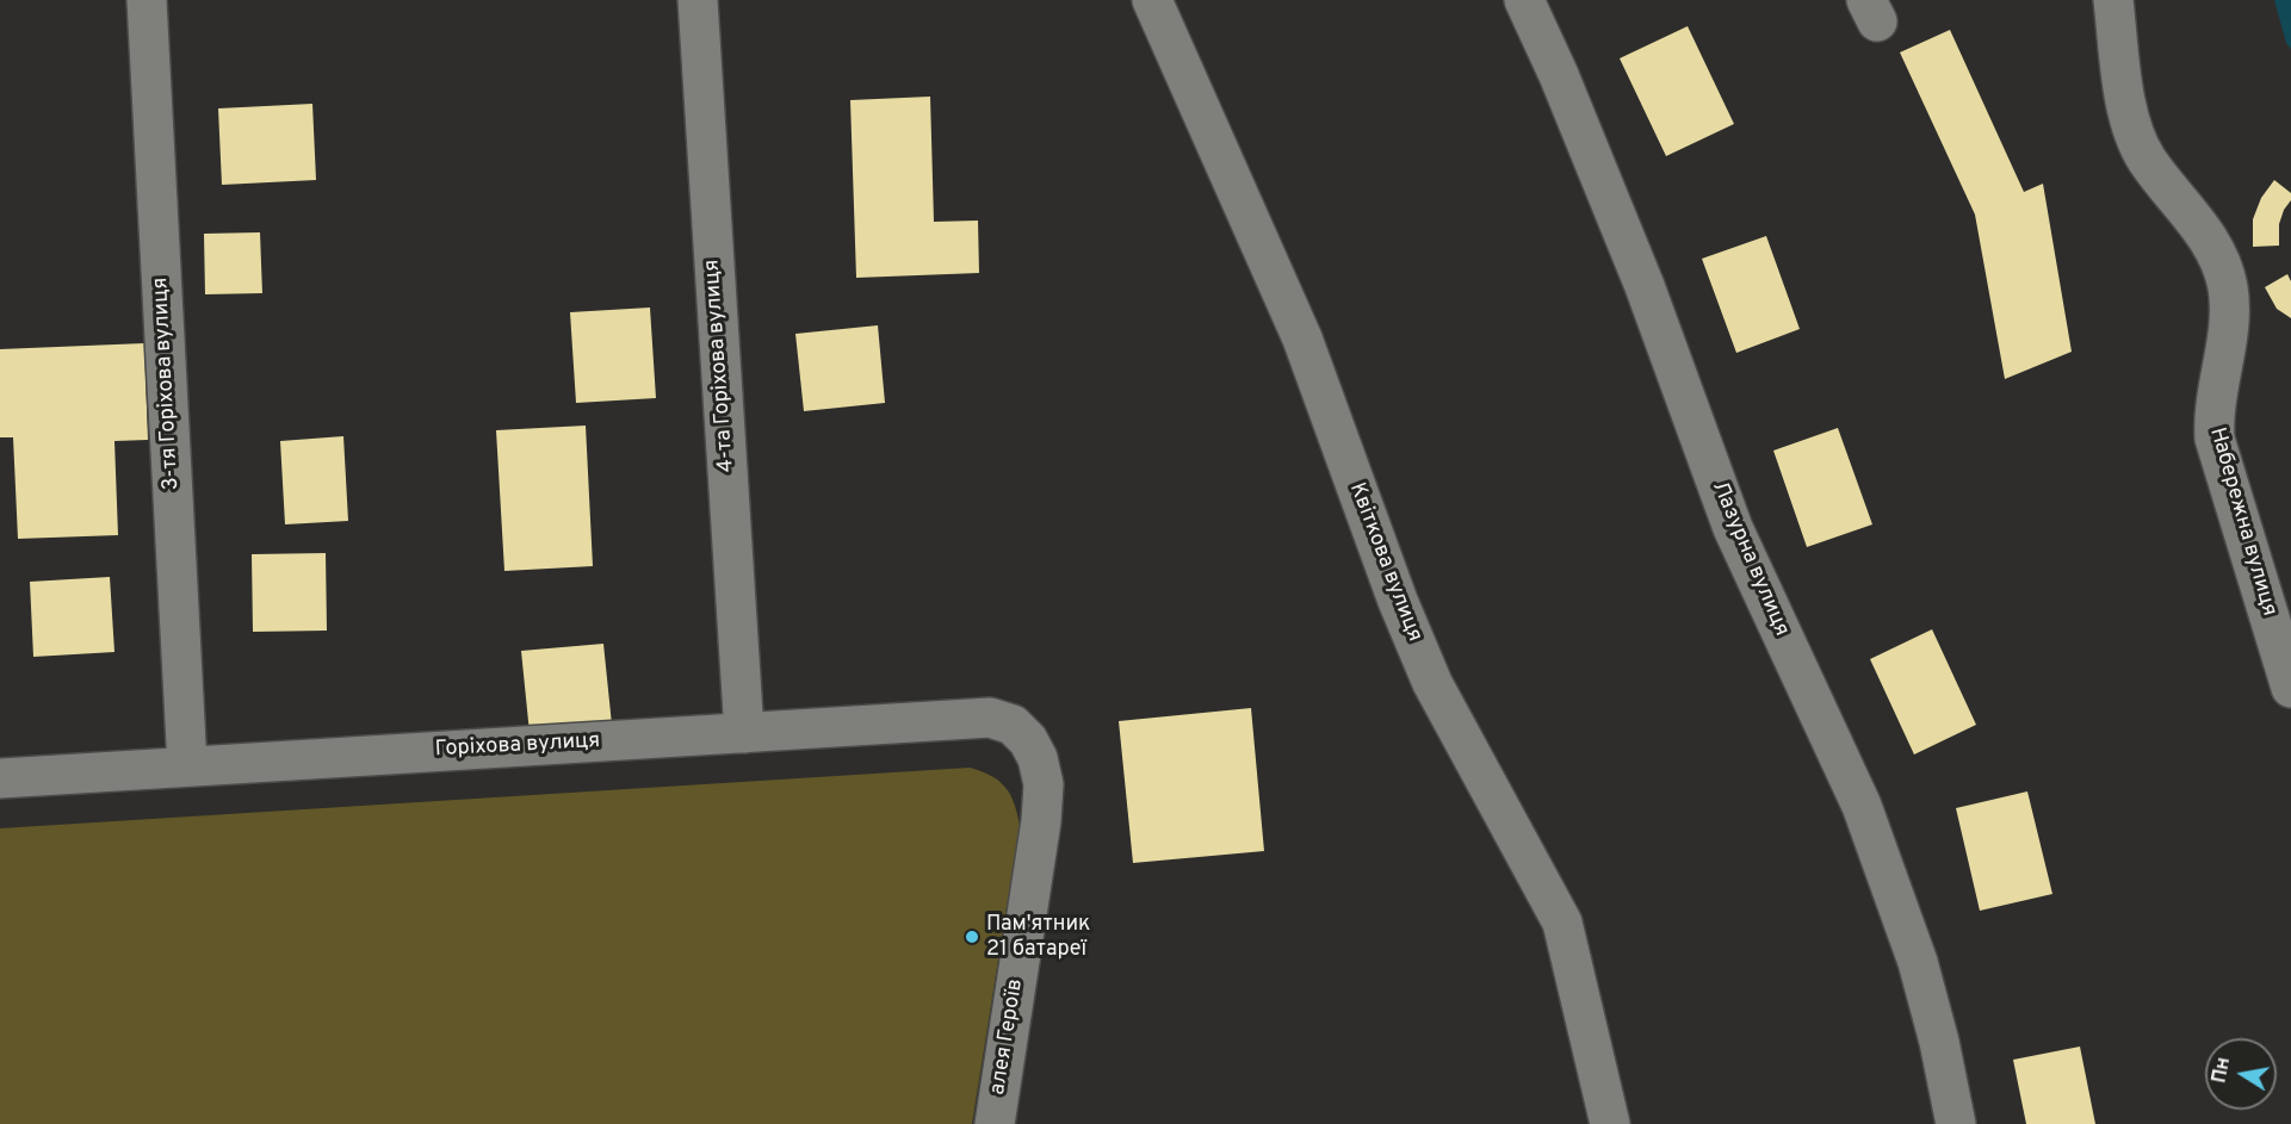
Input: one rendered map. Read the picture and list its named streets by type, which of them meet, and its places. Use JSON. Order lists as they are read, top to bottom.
{
  "streets": {
    "street": [
      "4-та Горіхова вулиця",
      "3-тя Горіхова вулиця",
      "Набережна вулиця",
      "Лазурна вулиця",
      "Квіткова вулиця",
      "Горіхова вулиця",
      "алея Героїв"
    ]
  },
  "crossings": [
    ["4-та Горіхова вулиця", "Горіхова вулиця"],
    ["3-тя Горіхова вулиця", "Горіхова вулиця"],
    ["Горіхова вулиця", "алея Героїв"]
  ],
  "places": ["Пам'ятник 21 батареї"],
  "north": "left"
}
